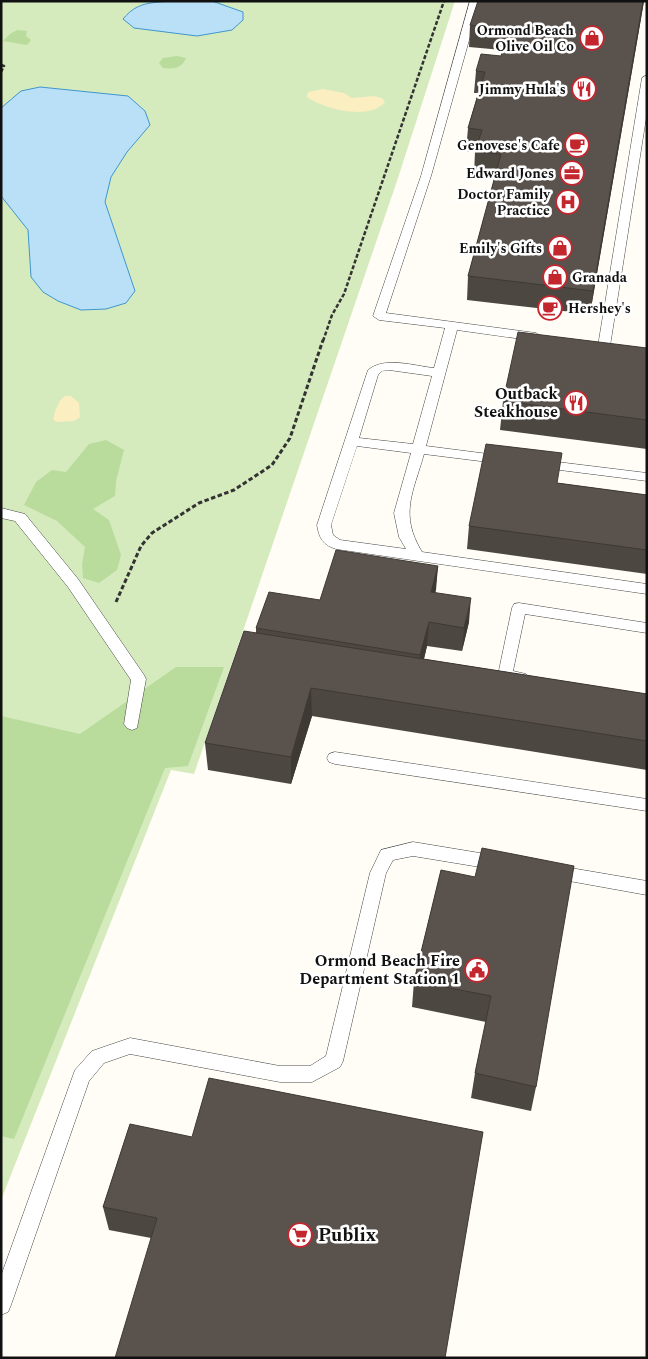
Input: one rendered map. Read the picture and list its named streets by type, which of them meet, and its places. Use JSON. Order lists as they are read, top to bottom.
{
  "places": {
    "shop": ["Ormond Beach Olive Oil Co", "Emily's Gifts", "Granada"],
    "restaurant": ["Jimmy Hula's", "Outback Steakhouse"],
    "cafe": ["Genovese's Cafe", "Hershey's"],
    "office": ["Edward Jones"],
    "hospital": ["Doctor Family Practice"],
    "public building": ["Ormond Beach Fire Department Station 1"],
    "supermarket": ["Publix"]
  }
}
